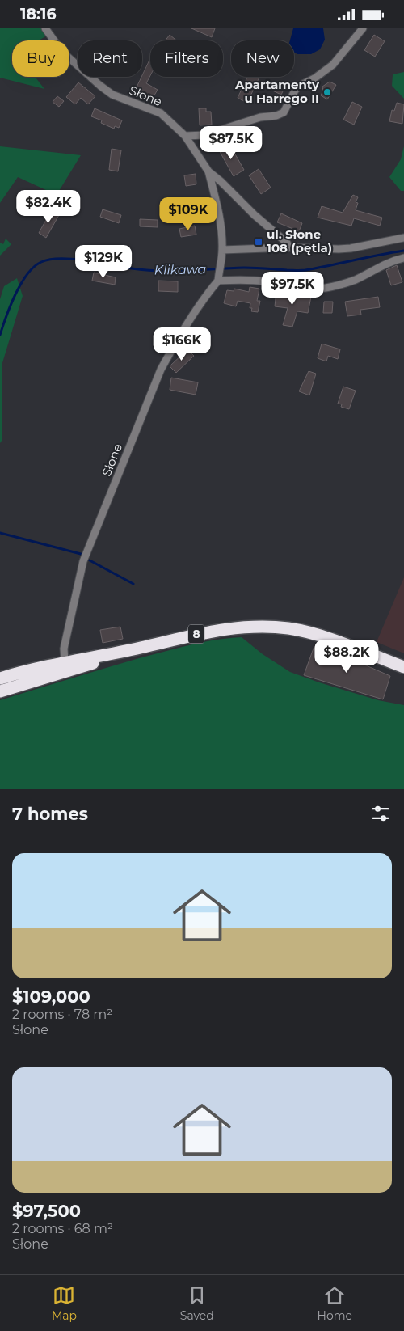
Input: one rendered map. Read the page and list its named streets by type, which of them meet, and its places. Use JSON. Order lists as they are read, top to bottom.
{
  "streets": {
    "highway": ["8"],
    "street": ["Słone"]
  },
  "crossings": [
    ["Słone", "8"]
  ],
  "water": ["Klikawa"],
  "places": {
    "other": ["Apartamenty u Harrego II"],
    "transit": ["ul. Słone 108 (pętla)"]
  },
  "page": {
    "status": "18:16",
    "chip": [
      "Buy",
      "Rent",
      "Filters",
      "New"
    ],
    "price": [
      "$87.5K",
      "$82.4K",
      "$109K",
      "$129K",
      "$97.5K",
      "$166K",
      "$88.2K"
    ],
    "heading": "7 homes",
    "list": [
      {
        "name": "$109,000",
        "note": "2 rooms · 78 m² · Słone"
      },
      {
        "name": "$97,500",
        "note": "2 rooms · 68 m² · Słone"
      }
    ],
    "tabs": ["Map", "Saved", "Home"]
  }
}
